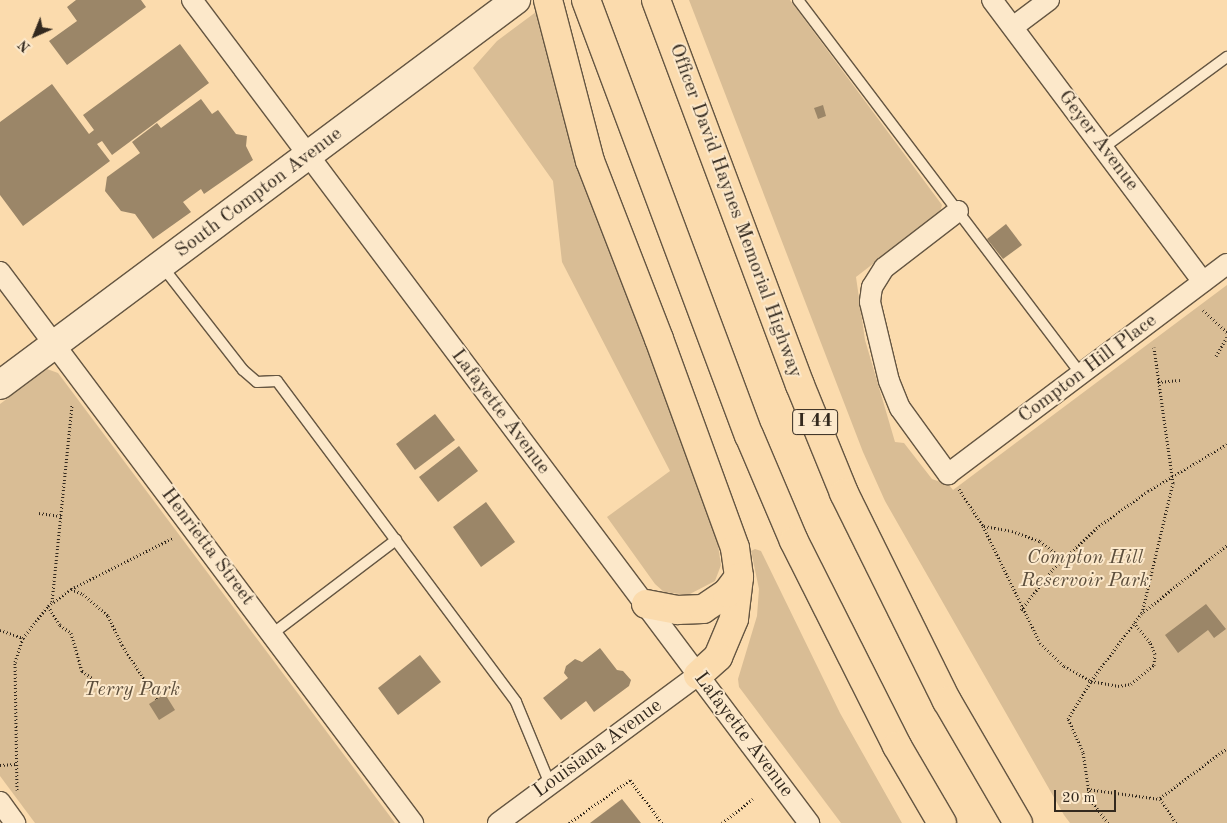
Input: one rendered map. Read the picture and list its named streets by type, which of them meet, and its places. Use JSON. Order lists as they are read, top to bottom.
{
  "streets": {
    "highway": ["Officer David Haynes Memorial Highway", "I 44"],
    "main road": ["South Compton Avenue"],
    "street": [
      "Geyer Avenue",
      "Compton Hill Place",
      "Lafayette Avenue",
      "Henrietta Street",
      "Louisiana Avenue"
    ]
  },
  "crossings": [
    ["Geyer Avenue", "Compton Hill Place"],
    ["South Compton Avenue", "Lafayette Avenue"],
    ["South Compton Avenue", "Henrietta Street"],
    ["Lafayette Avenue", "Louisiana Avenue"]
  ],
  "parks": ["Compton Hill Reservoir Park", "Terry Park"],
  "scale_bar": "20 m",
  "north": "bottom left"
}
